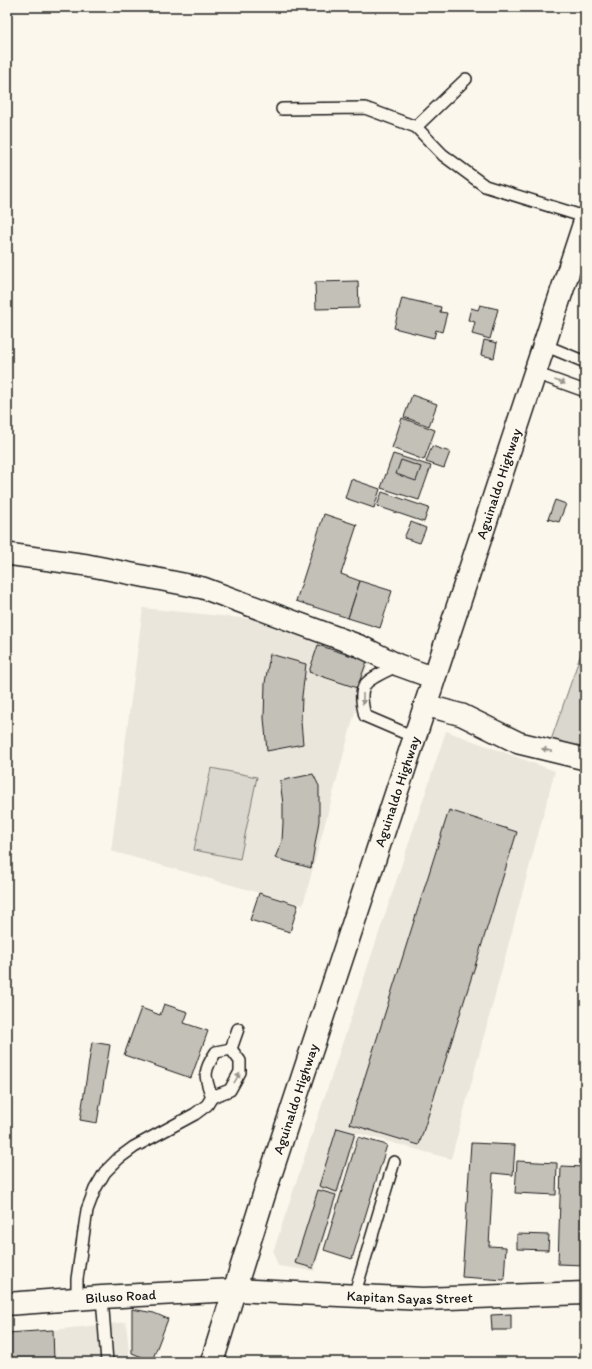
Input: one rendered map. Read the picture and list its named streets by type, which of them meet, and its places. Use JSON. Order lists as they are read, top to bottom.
{
  "streets": {
    "main road": ["Aguinaldo Highway", "Biluso Road", "Kapitan Sayas Street"]
  },
  "crossings": [
    ["Aguinaldo Highway", "Biluso Road"],
    ["Aguinaldo Highway", "Kapitan Sayas Street"],
    ["Biluso Road", "Kapitan Sayas Street"]
  ]
}
